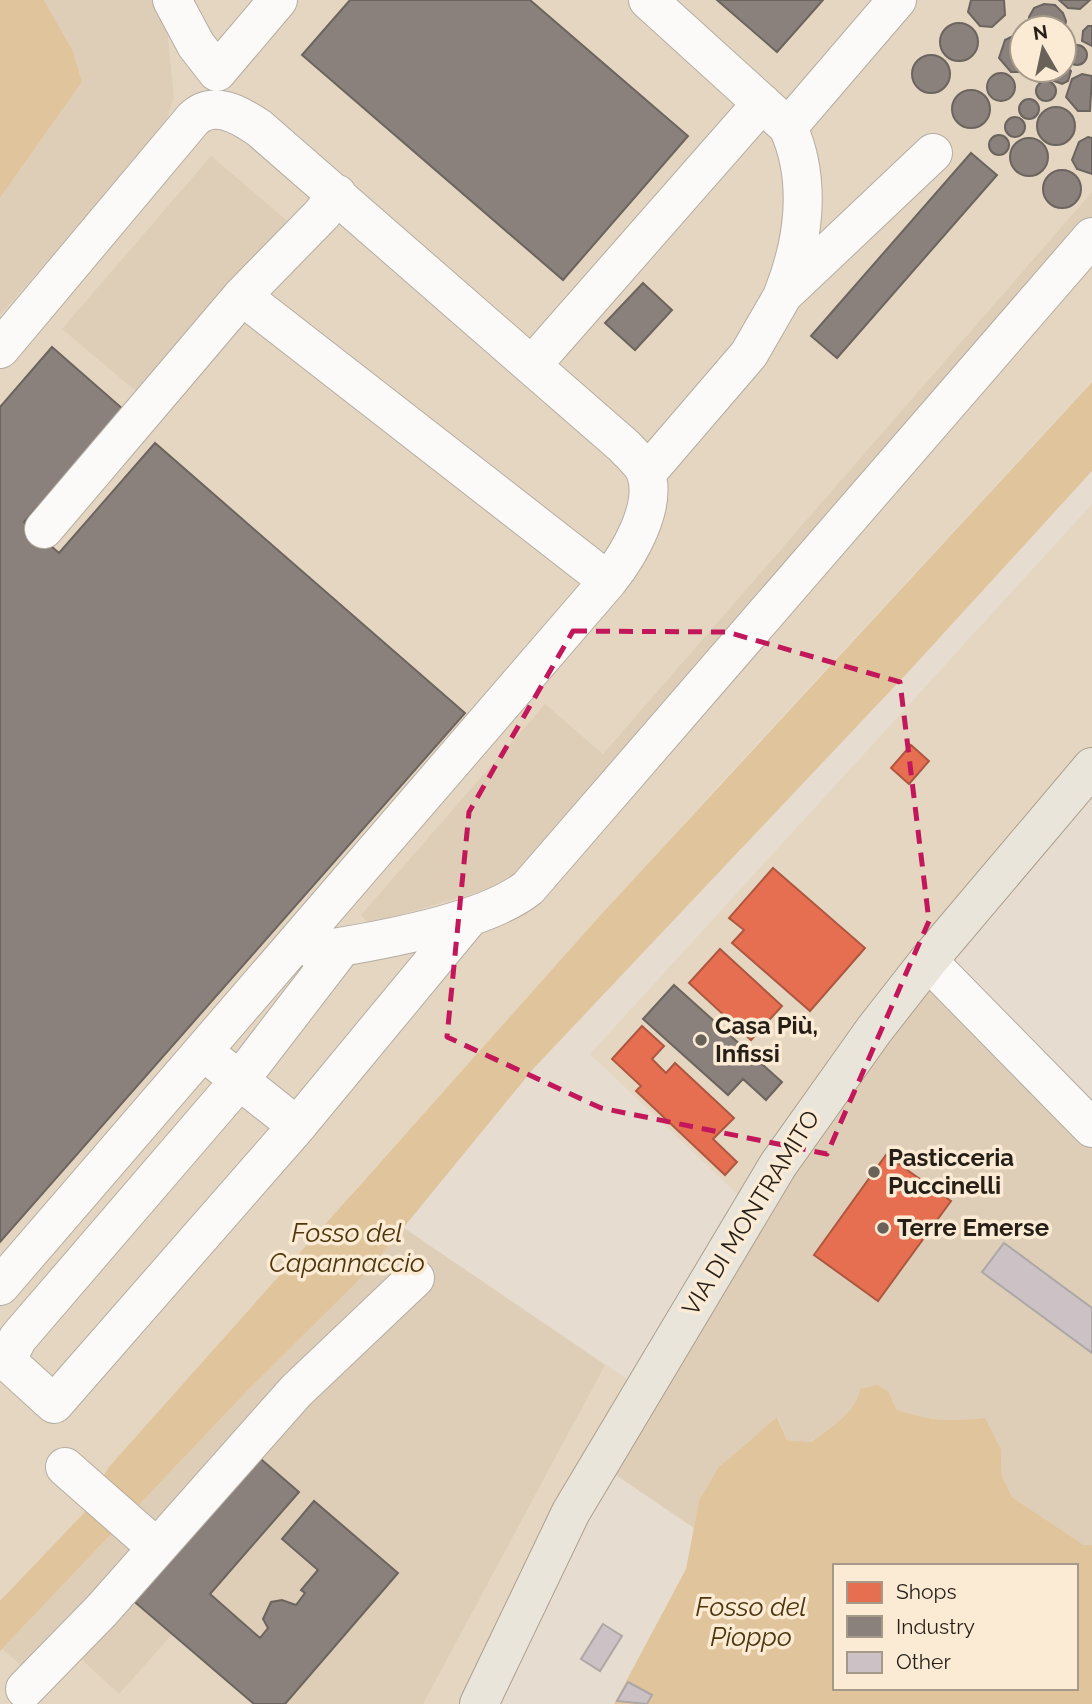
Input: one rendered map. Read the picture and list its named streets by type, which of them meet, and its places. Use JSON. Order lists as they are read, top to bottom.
{
  "streets": {
    "main road": ["VIA DI MONTRAMITO"]
  },
  "water": ["Fosso del Capannaccio", "Fosso del Pioppo"],
  "places": ["Casa Più, Infissi", "Pasticceria Puccinelli", "Terre Emerse"],
  "legend": ["Shops", "Industry", "Other"],
  "north": "top"
}
